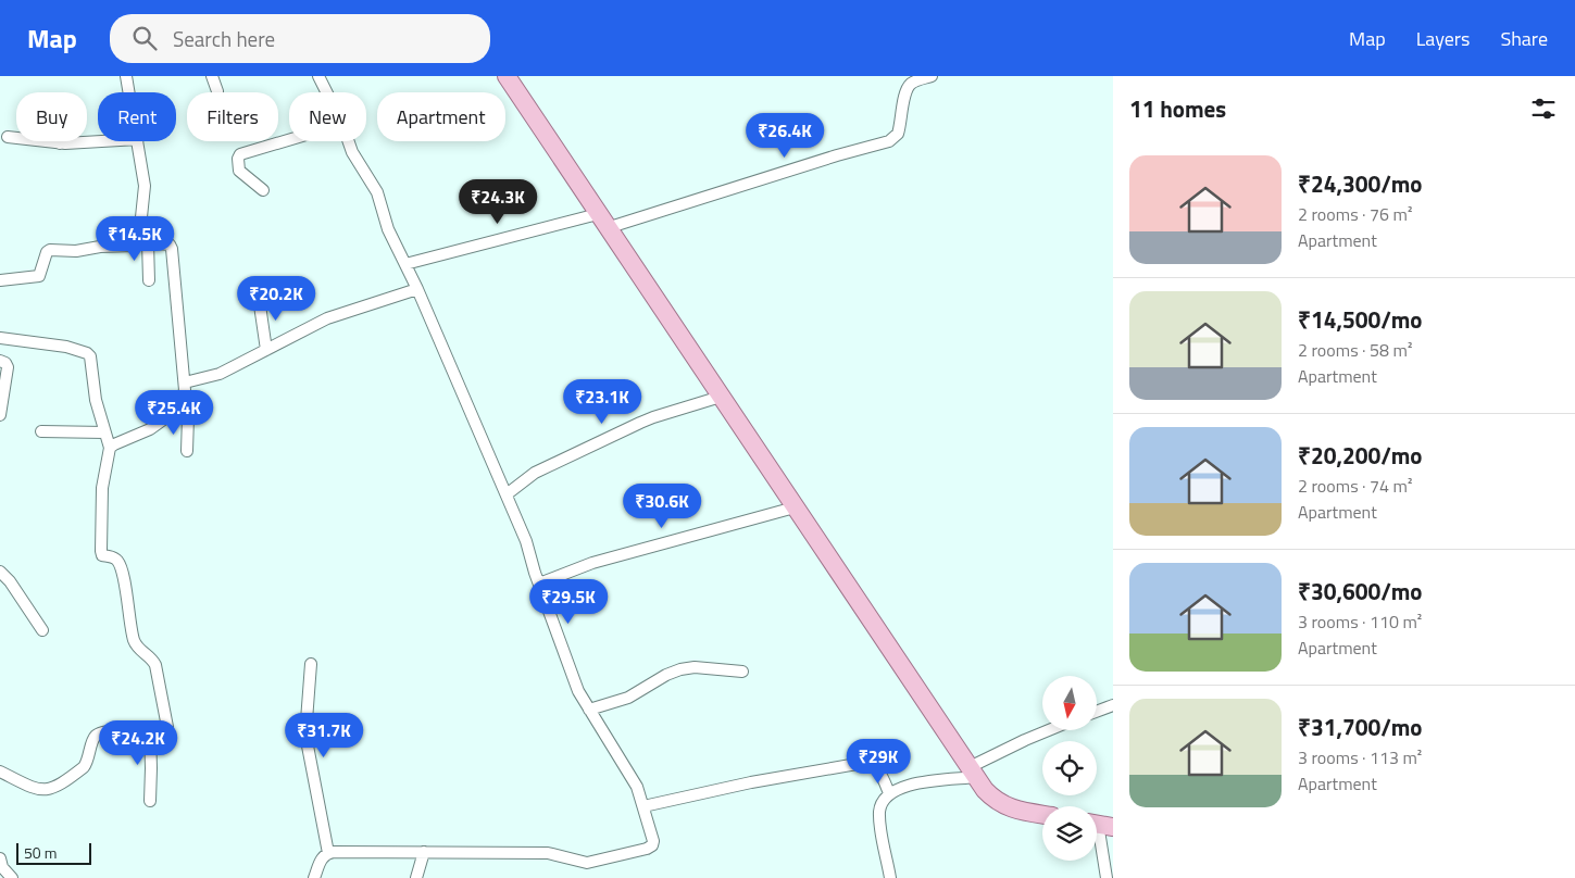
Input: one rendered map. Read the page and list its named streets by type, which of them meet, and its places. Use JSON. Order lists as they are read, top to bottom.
{
  "scale_bar": "50 m",
  "north": "bottom",
  "page": {
    "header": "Map",
    "search": "Search here",
    "nav": ["Map", "Layers", "Share"],
    "heading": "11 homes",
    "chip": [
      "Buy",
      "Rent",
      "Filters",
      "New",
      "Apartment"
    ],
    "price": [
      "₹26.4K",
      "₹24.3K",
      "₹14.5K",
      "₹20.2K",
      "₹23.1K",
      "₹25.4K",
      "₹30.6K",
      "₹29.5K",
      "₹31.7K",
      "₹24.2K",
      "₹29K"
    ],
    "list": [
      {
        "name": "₹24,300/mo",
        "note": "2 rooms · 76 m² · Apartment"
      },
      {
        "name": "₹14,500/mo",
        "note": "2 rooms · 58 m² · Apartment"
      },
      {
        "name": "₹20,200/mo",
        "note": "2 rooms · 74 m² · Apartment"
      },
      {
        "name": "₹30,600/mo",
        "note": "3 rooms · 110 m² · Apartment"
      },
      {
        "name": "₹31,700/mo",
        "note": "3 rooms · 113 m² · Apartment"
      }
    ],
    "scale": "50 m"
  }
}
